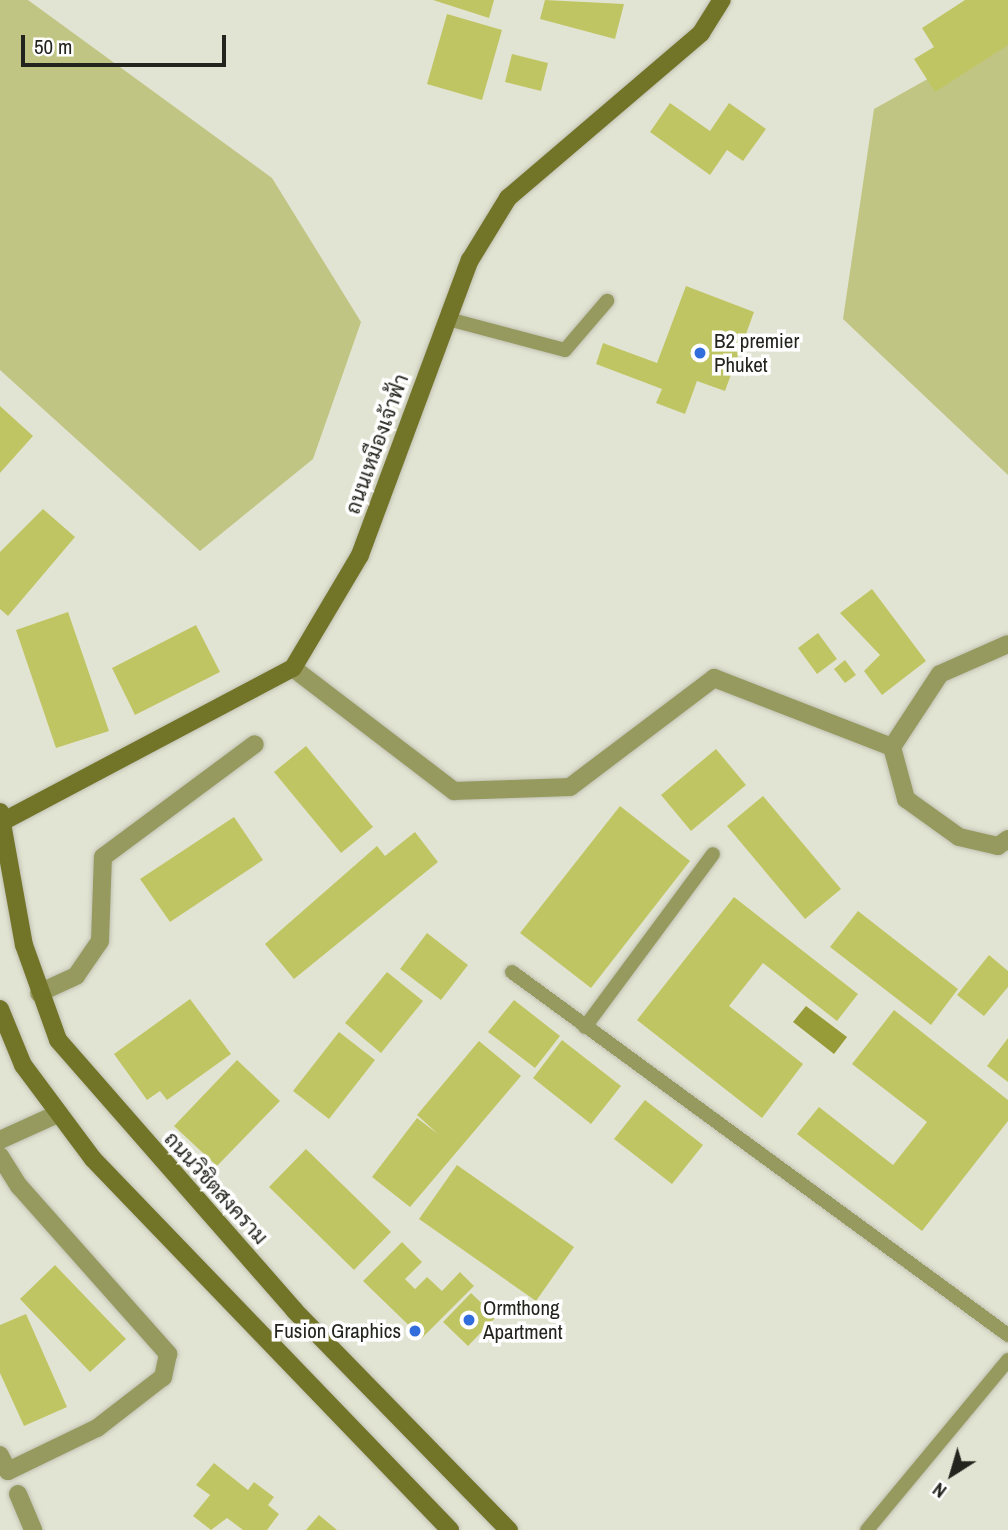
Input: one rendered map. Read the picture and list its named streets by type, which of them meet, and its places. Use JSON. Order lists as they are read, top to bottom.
{
  "streets": {
    "main road": ["ถนนเหมืองเจ้าฟ้า", "ถนนวิชิตสงคราม"]
  },
  "places": ["B2 premier Phuket", "Ormthong Apartment", "Fusion Graphics"],
  "scale_bar": "50 m",
  "north": "bottom left"
}
